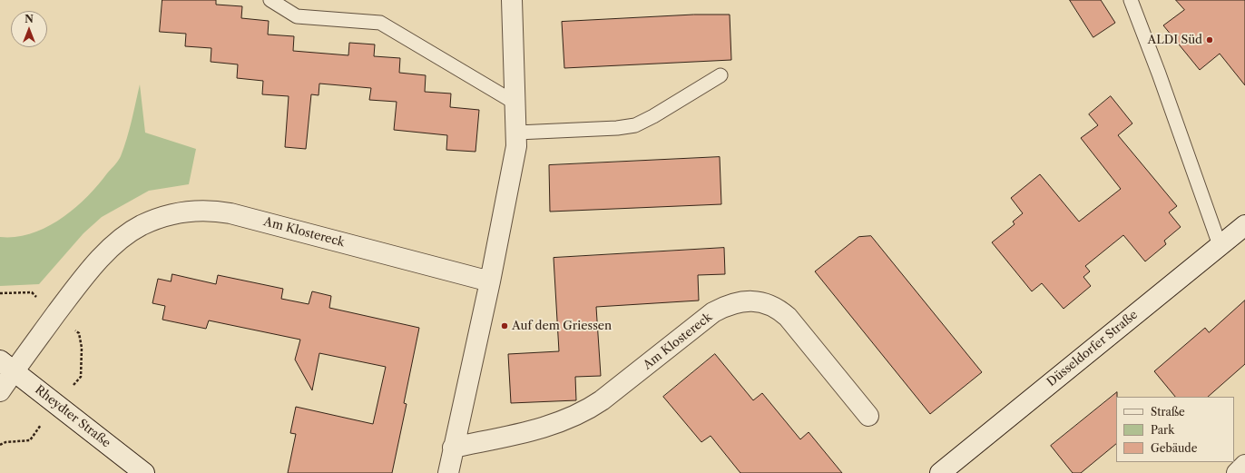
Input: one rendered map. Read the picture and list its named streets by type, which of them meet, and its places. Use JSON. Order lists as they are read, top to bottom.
{
  "streets": {
    "street": ["Am Klostereck", "Düsseldorfer Straße", "Rheydter Straße"]
  },
  "crossings": [
    ["Am Klostereck", "Rheydter Straße"]
  ],
  "places": ["ALDI Süd", "Auf dem Griessen"],
  "legend": ["Straße", "Park", "Gebäude"],
  "north": "top"
}
